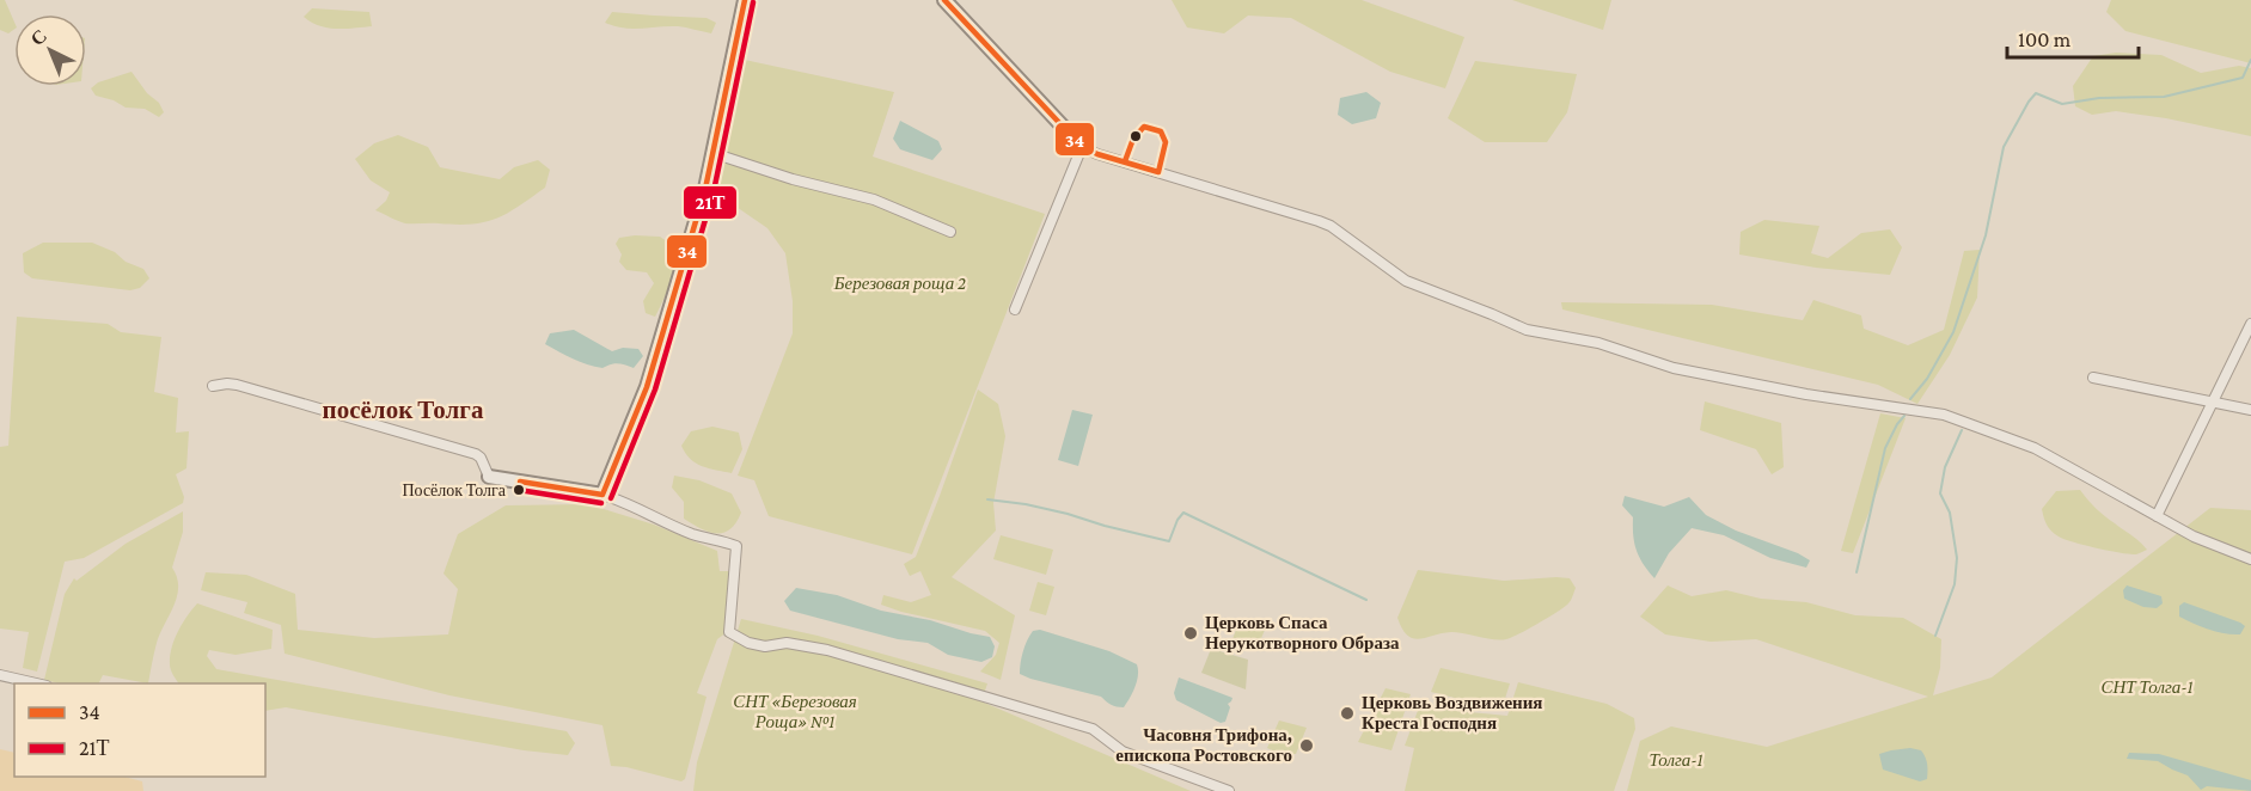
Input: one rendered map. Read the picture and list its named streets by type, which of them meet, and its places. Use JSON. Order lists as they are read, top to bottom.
{
  "districts": ["посёлок Толга"],
  "parks": [
    "Березовая роща 2",
    "СНТ Толга-1",
    "СНТ «Березовая Роща» №1",
    "Толга-1"
  ],
  "places": [
    "Посёлок Толга",
    "Церковь Спаса Нерукотворного Образа",
    "Церковь Воздвижения Креста Господня",
    "Часовня Трифона, епископа Ростовского"
  ],
  "lines": ["transit line 34", "transit line 21Т"],
  "legend": ["34", "21Т"],
  "scale_bar": "100 m",
  "north": "top left"
}
